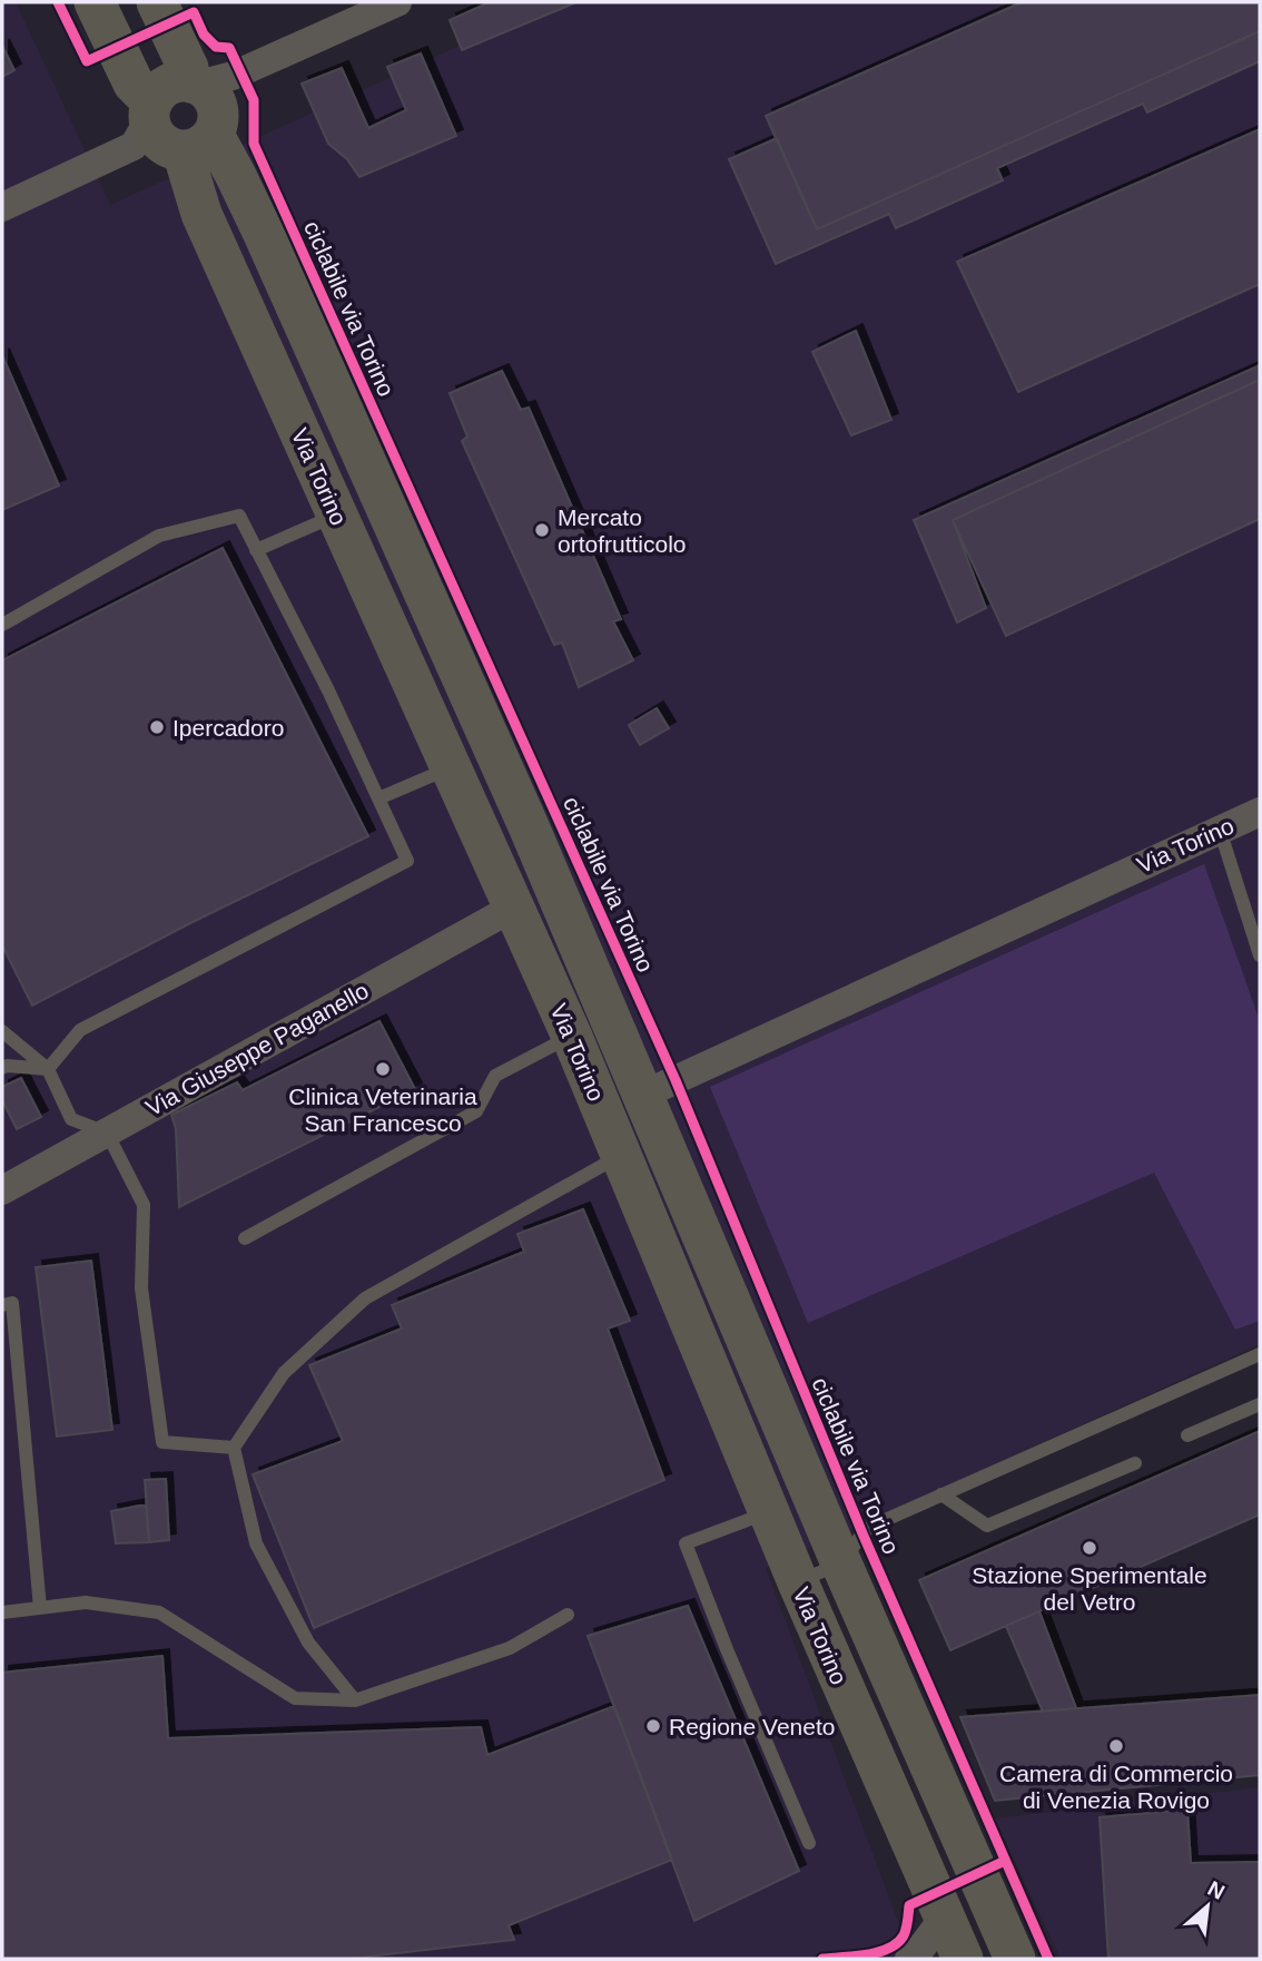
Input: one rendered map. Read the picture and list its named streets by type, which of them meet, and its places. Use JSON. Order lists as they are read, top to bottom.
{
  "streets": {
    "street": ["Via Torino", "Via Giuseppe Paganello"],
    "cycle path": ["ciclabile via Torino"]
  },
  "crossings": [
    ["Via Torino", "Via Giuseppe Paganello"]
  ],
  "places": [
    "Mercato ortofrutticolo",
    "Ipercadoro",
    "Clinica Veterinaria San Francesco",
    "Stazione Sperimentale del Vetro",
    "Regione Veneto",
    "Camera di Commercio di Venezia Rovigo"
  ],
  "north": "top right"
}
